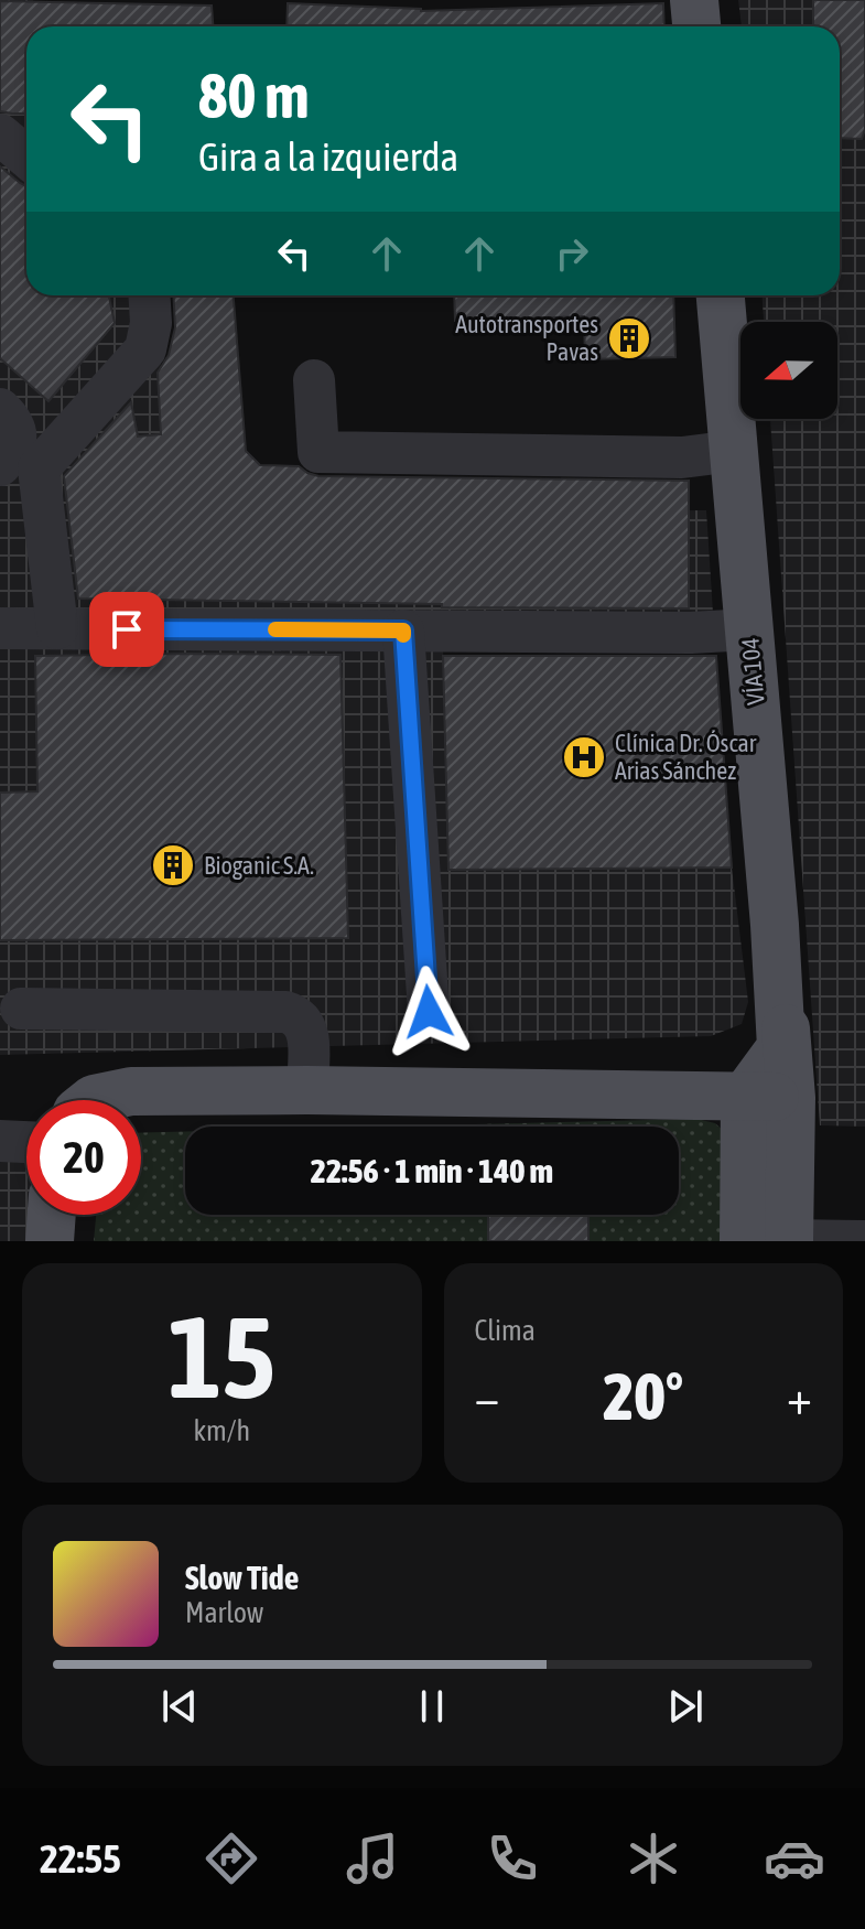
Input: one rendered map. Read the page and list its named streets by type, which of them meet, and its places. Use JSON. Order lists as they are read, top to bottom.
{
  "streets": {
    "main road": ["VÍA 104"]
  },
  "places": {
    "building": ["Autotransportes Pavas", "Bioganic S.A."],
    "hospital": ["Clínica Dr. Óscar Arias Sánchez"]
  },
  "north": "left",
  "page": {
    "turn": ["80 m", "Gira a la izquierda"],
    "limit": "20",
    "trip": "22:56 · 1 min · 140 m",
    "tile": [
      ["15", "km/h"],
      "Clima"
    ],
    "heat": ["−", "20°", "+"],
    "song": ["Slow Tide", "Marlow"],
    "tabs": "22:55"
  }
}
